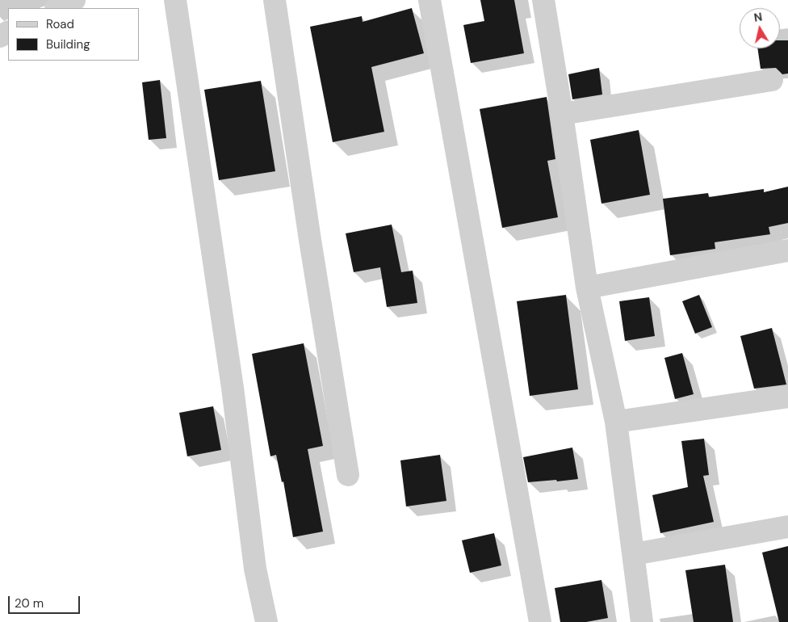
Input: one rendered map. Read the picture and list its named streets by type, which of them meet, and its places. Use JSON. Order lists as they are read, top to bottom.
{
  "legend": ["Road", "Building"],
  "scale_bar": "20 m",
  "north": "top"
}
